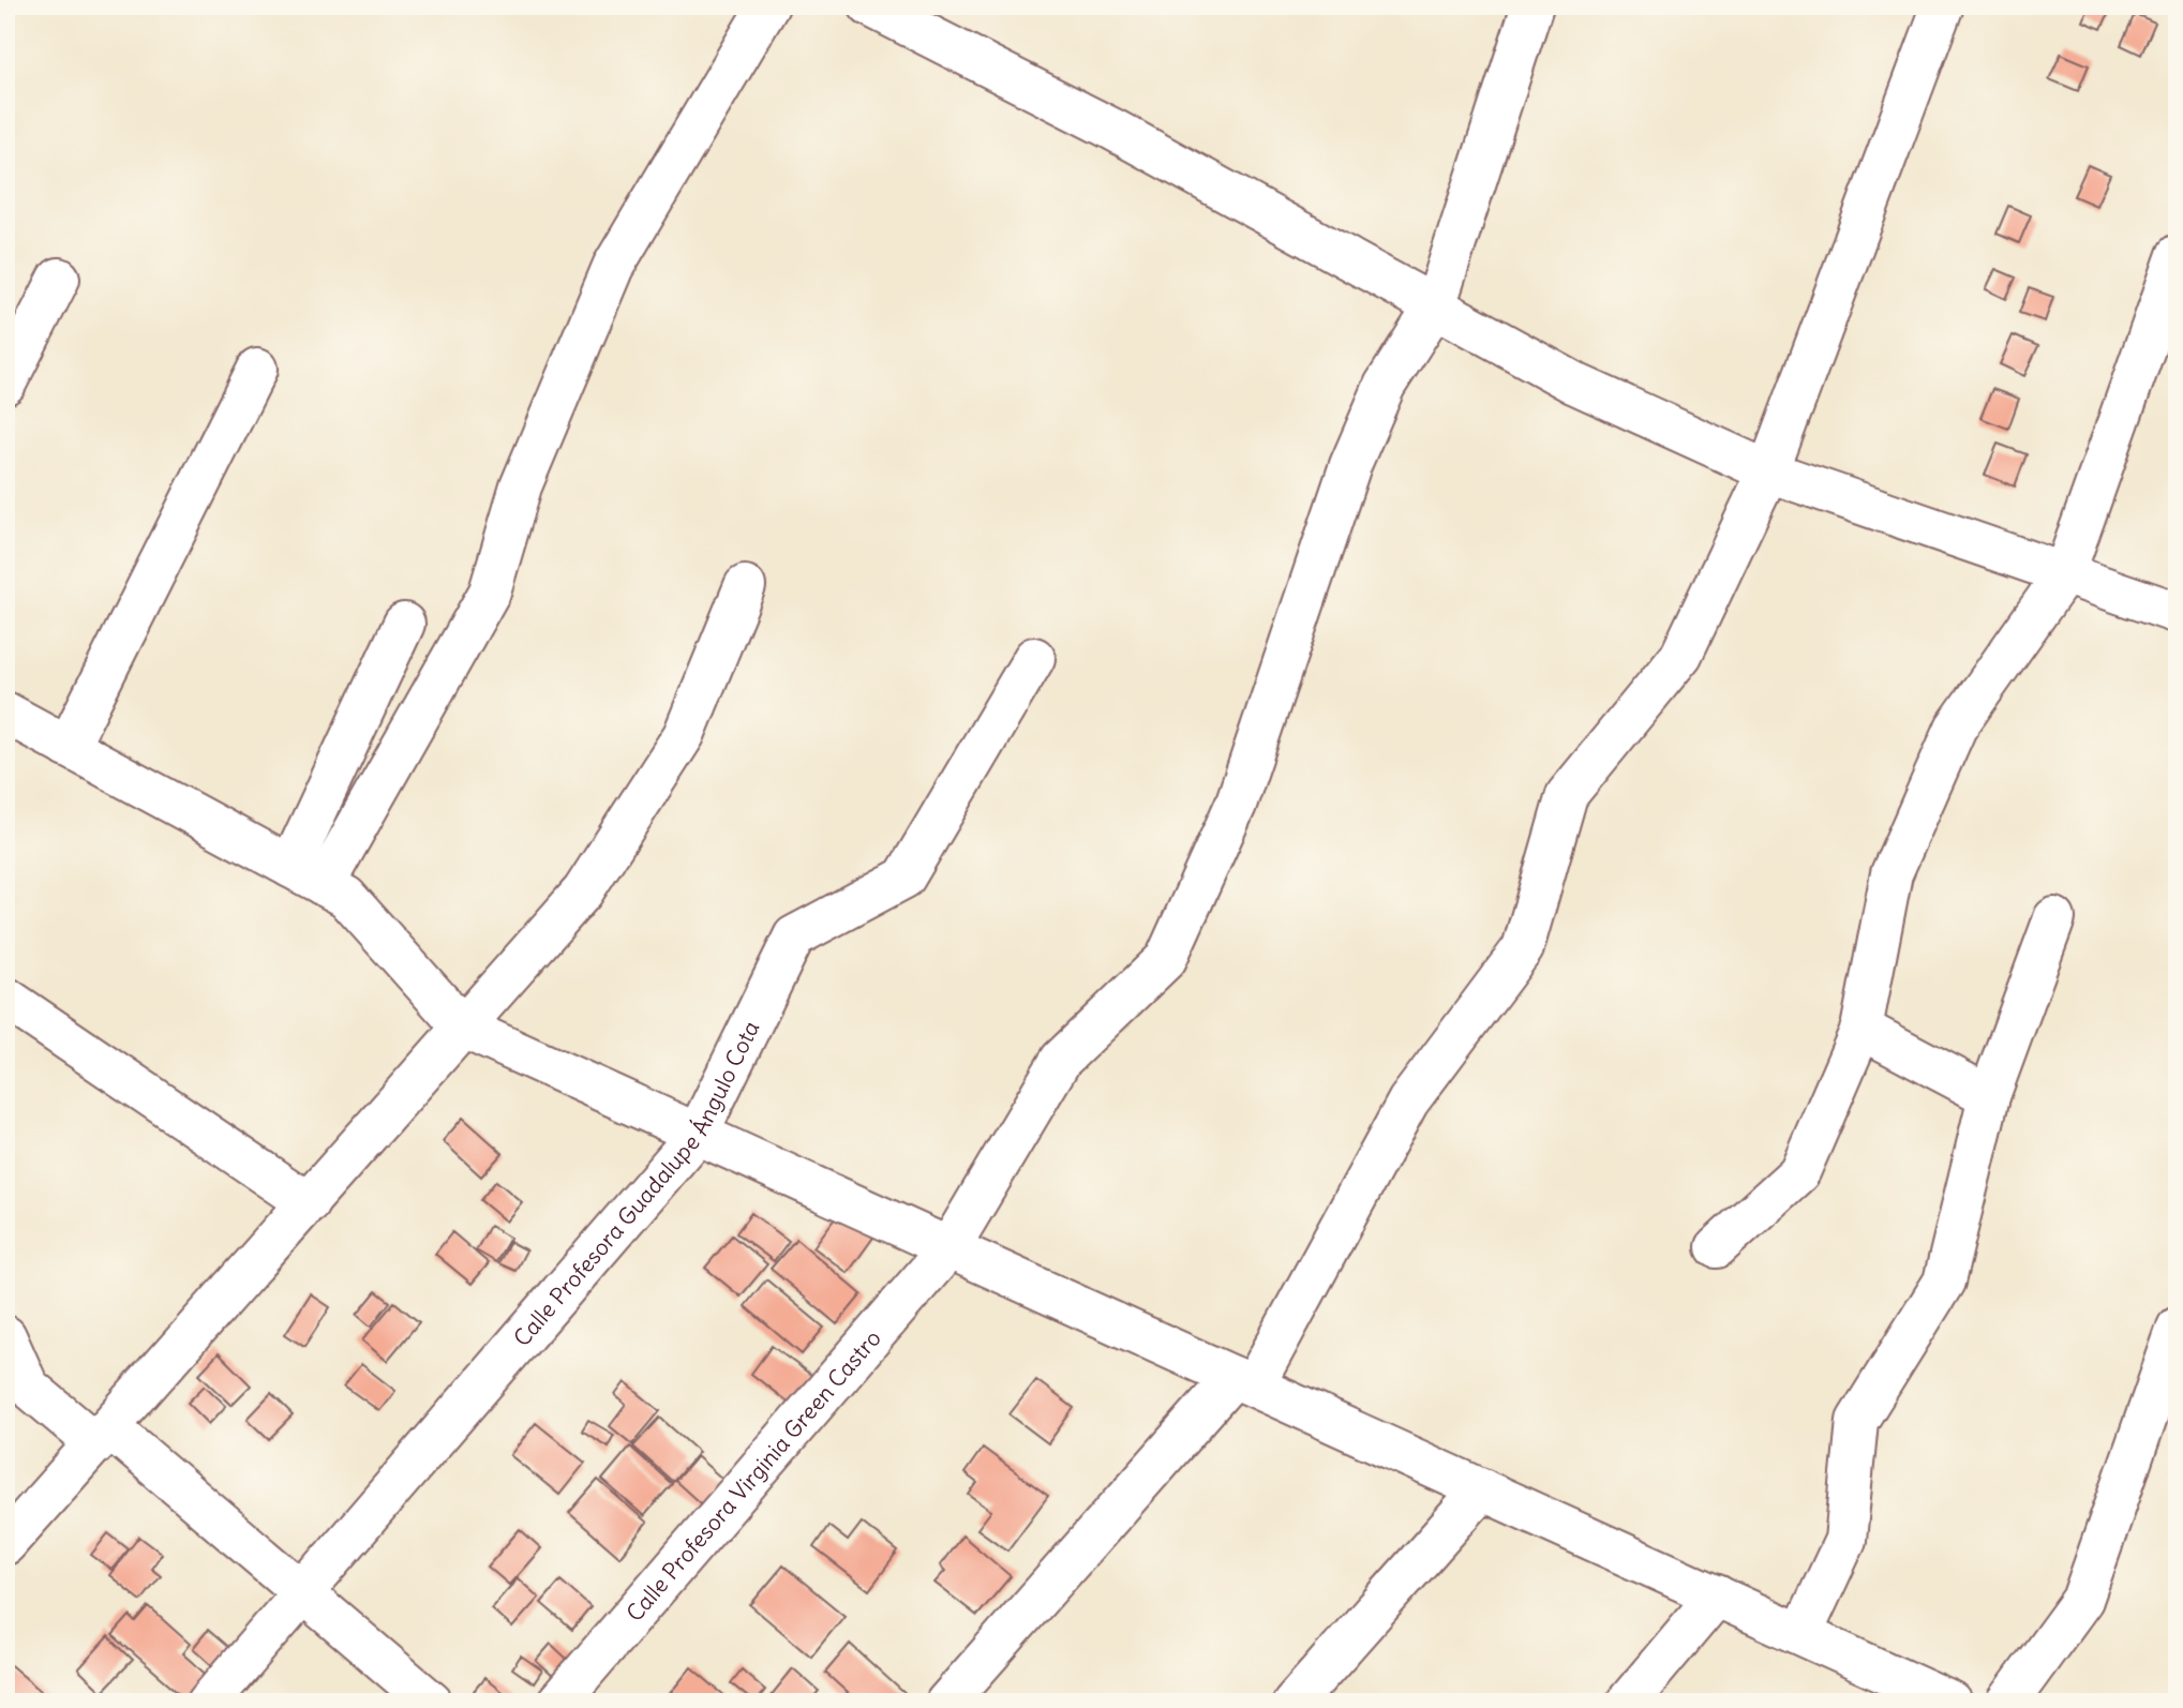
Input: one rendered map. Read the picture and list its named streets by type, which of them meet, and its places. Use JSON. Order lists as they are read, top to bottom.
{
  "streets": {
    "street": ["Calle Profesora Guadalupe Ángulo Cota", "Calle Profesora Virginia Green Castro"]
  }
}
